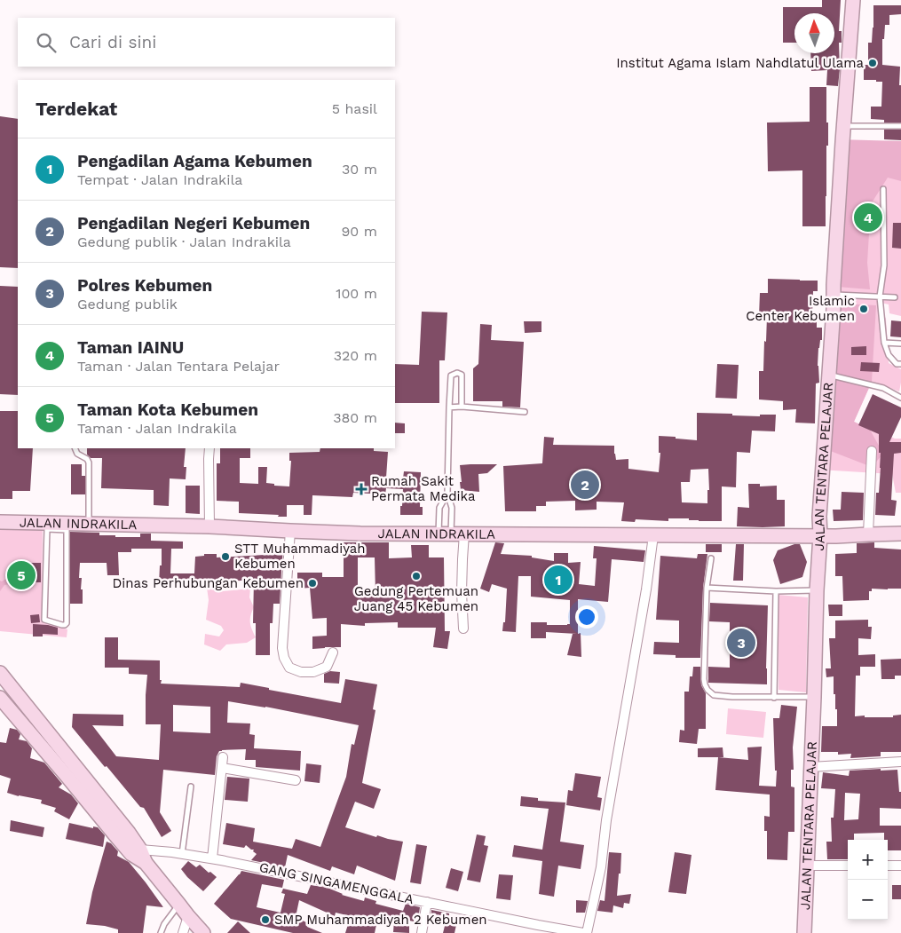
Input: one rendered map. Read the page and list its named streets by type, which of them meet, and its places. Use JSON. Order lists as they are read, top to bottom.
{
  "streets": {
    "main road": ["JALAN TENTARA PELAJAR", "JALAN INDRAKILA"],
    "street": ["GANG SINGAMENGGALA"]
  },
  "crossings": [
    ["JALAN TENTARA PELAJAR", "JALAN INDRAKILA"]
  ],
  "places": {
    "other": [
      "Institut Agama Islam Nahdlatul Ulama",
      "Islamic Center Kebumen",
      "STT Muhammadiyah Kebumen",
      "Gedung Pertemuan Juang 45 Kebumen",
      "Dinas Perhubungan Kebumen",
      "SMP Muhammadiyah 2 Kebumen"
    ],
    "health": ["Rumah Sakit Permata Medika"]
  },
  "north": "top",
  "page": {
    "search": "Cari di sini",
    "heading": ["Terdekat", "5 hasil"],
    "list": [
      {
        "mark": "1",
        "name": "Pengadilan Agama Kebumen",
        "note": "Tempat · Jalan Indrakila",
        "value": "30 m"
      },
      {
        "mark": "2",
        "name": "Pengadilan Negeri Kebumen",
        "note": "Gedung publik · Jalan Indrakila",
        "value": "90 m"
      },
      {
        "mark": "3",
        "name": "Polres Kebumen",
        "note": "Gedung publik",
        "value": "100 m"
      },
      {
        "mark": "4",
        "name": "Taman IAINU",
        "note": "Taman · Jalan Tentara Pelajar",
        "value": "320 m"
      },
      {
        "mark": "5",
        "name": "Taman Kota Kebumen",
        "note": "Taman · Jalan Indrakila",
        "value": "380 m"
      }
    ],
    "pins": [
      "4",
      "2",
      "5",
      "1",
      "3"
    ],
    "map_buttons": ["+", "−"]
  }
}
